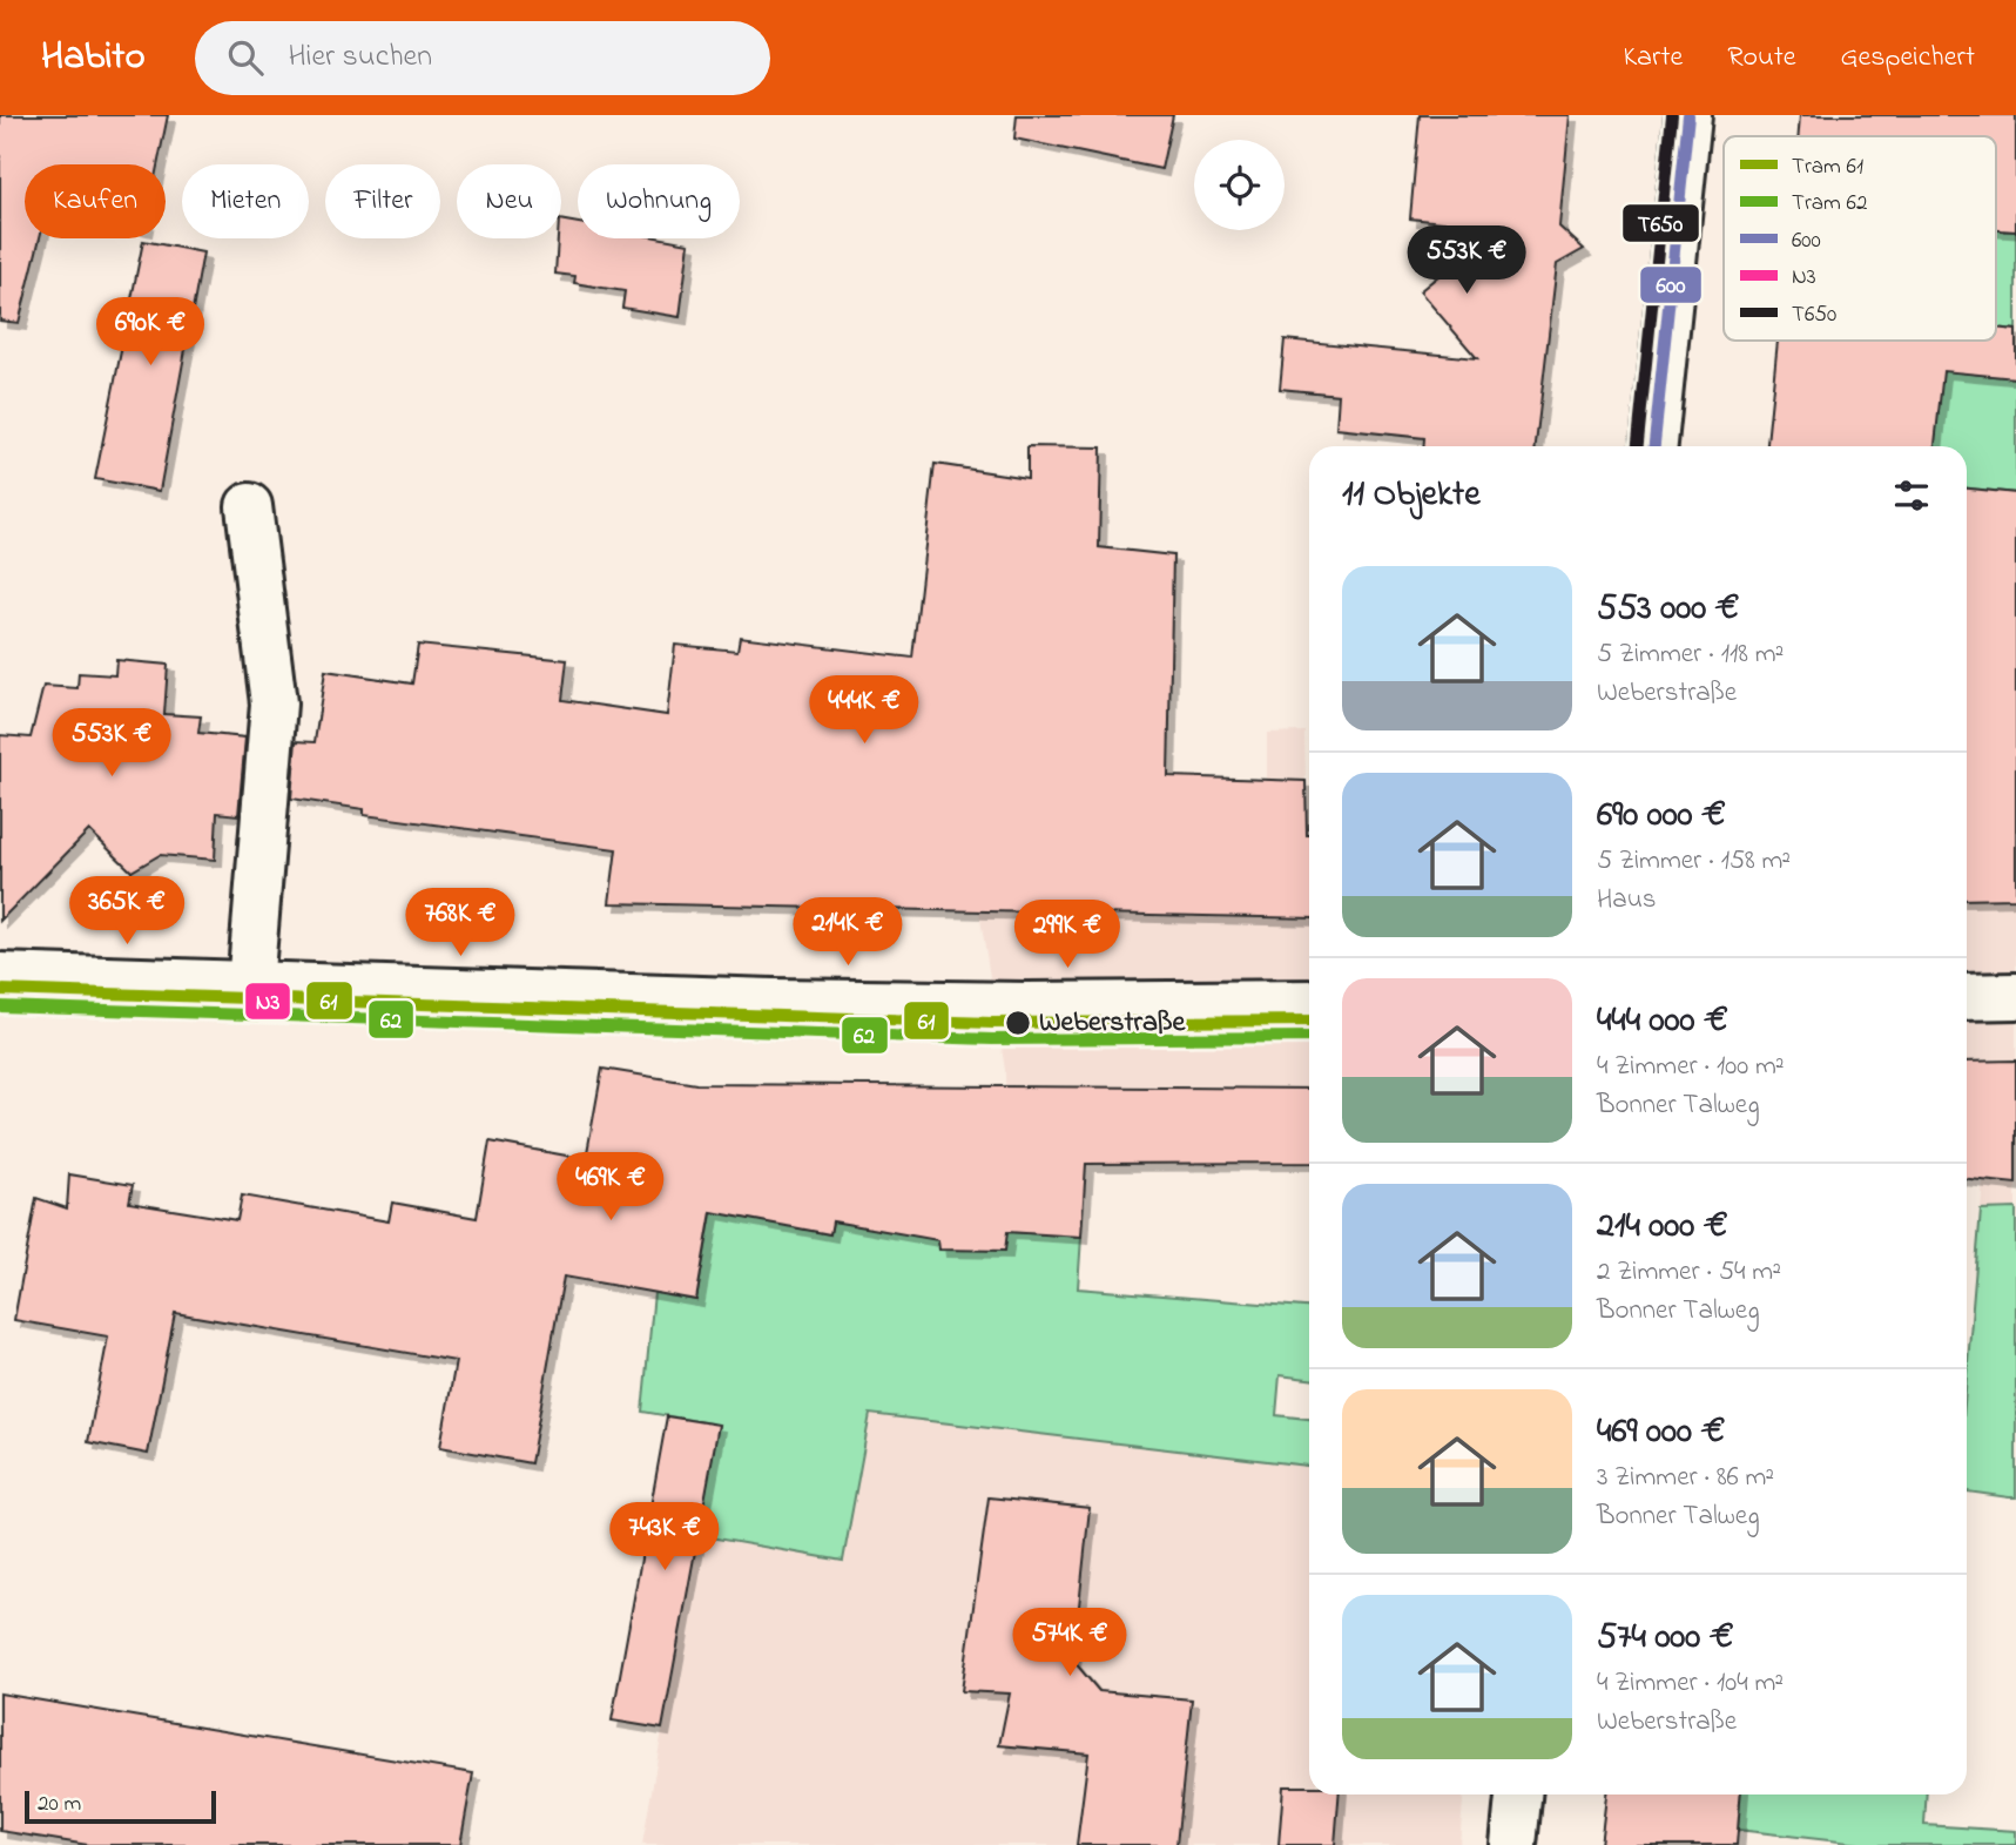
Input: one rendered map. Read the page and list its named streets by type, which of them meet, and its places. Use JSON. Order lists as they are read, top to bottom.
{
  "places": ["Weberstraße"],
  "lines": [
    "transit line 600",
    "transit line T650",
    "tram line 61",
    "transit line N3",
    "tram line 62"
  ],
  "legend": [
    "Tram 61",
    "Tram 62",
    "600",
    "N3",
    "T650"
  ],
  "scale_bar": "20 m",
  "page": {
    "header": "Habito",
    "search": "Hier suchen",
    "nav": ["Karte", "Route", "Gespeichert"],
    "chip": [
      "Kaufen",
      "Mieten",
      "Filter",
      "Neu",
      "Wohnung"
    ],
    "price": [
      "553K €",
      "690K €",
      "444K €",
      "553K €",
      "365K €",
      "768K €",
      "214K €",
      "299K €",
      "469K €",
      "743K €",
      "574K €"
    ],
    "heading": "11 Objekte",
    "list": [
      {
        "name": "553 000 €",
        "note": "5 Zimmer · 118 m² · Weberstraße"
      },
      {
        "name": "690 000 €",
        "note": "5 Zimmer · 158 m² · Haus"
      },
      {
        "name": "444 000 €",
        "note": "4 Zimmer · 100 m² · Bonner Talweg"
      },
      {
        "name": "214 000 €",
        "note": "2 Zimmer · 54 m² · Bonner Talweg"
      },
      {
        "name": "469 000 €",
        "note": "3 Zimmer · 86 m² · Bonner Talweg"
      },
      {
        "name": "574 000 €",
        "note": "4 Zimmer · 104 m² · Weberstraße"
      }
    ],
    "scale": "20 m"
  }
}
